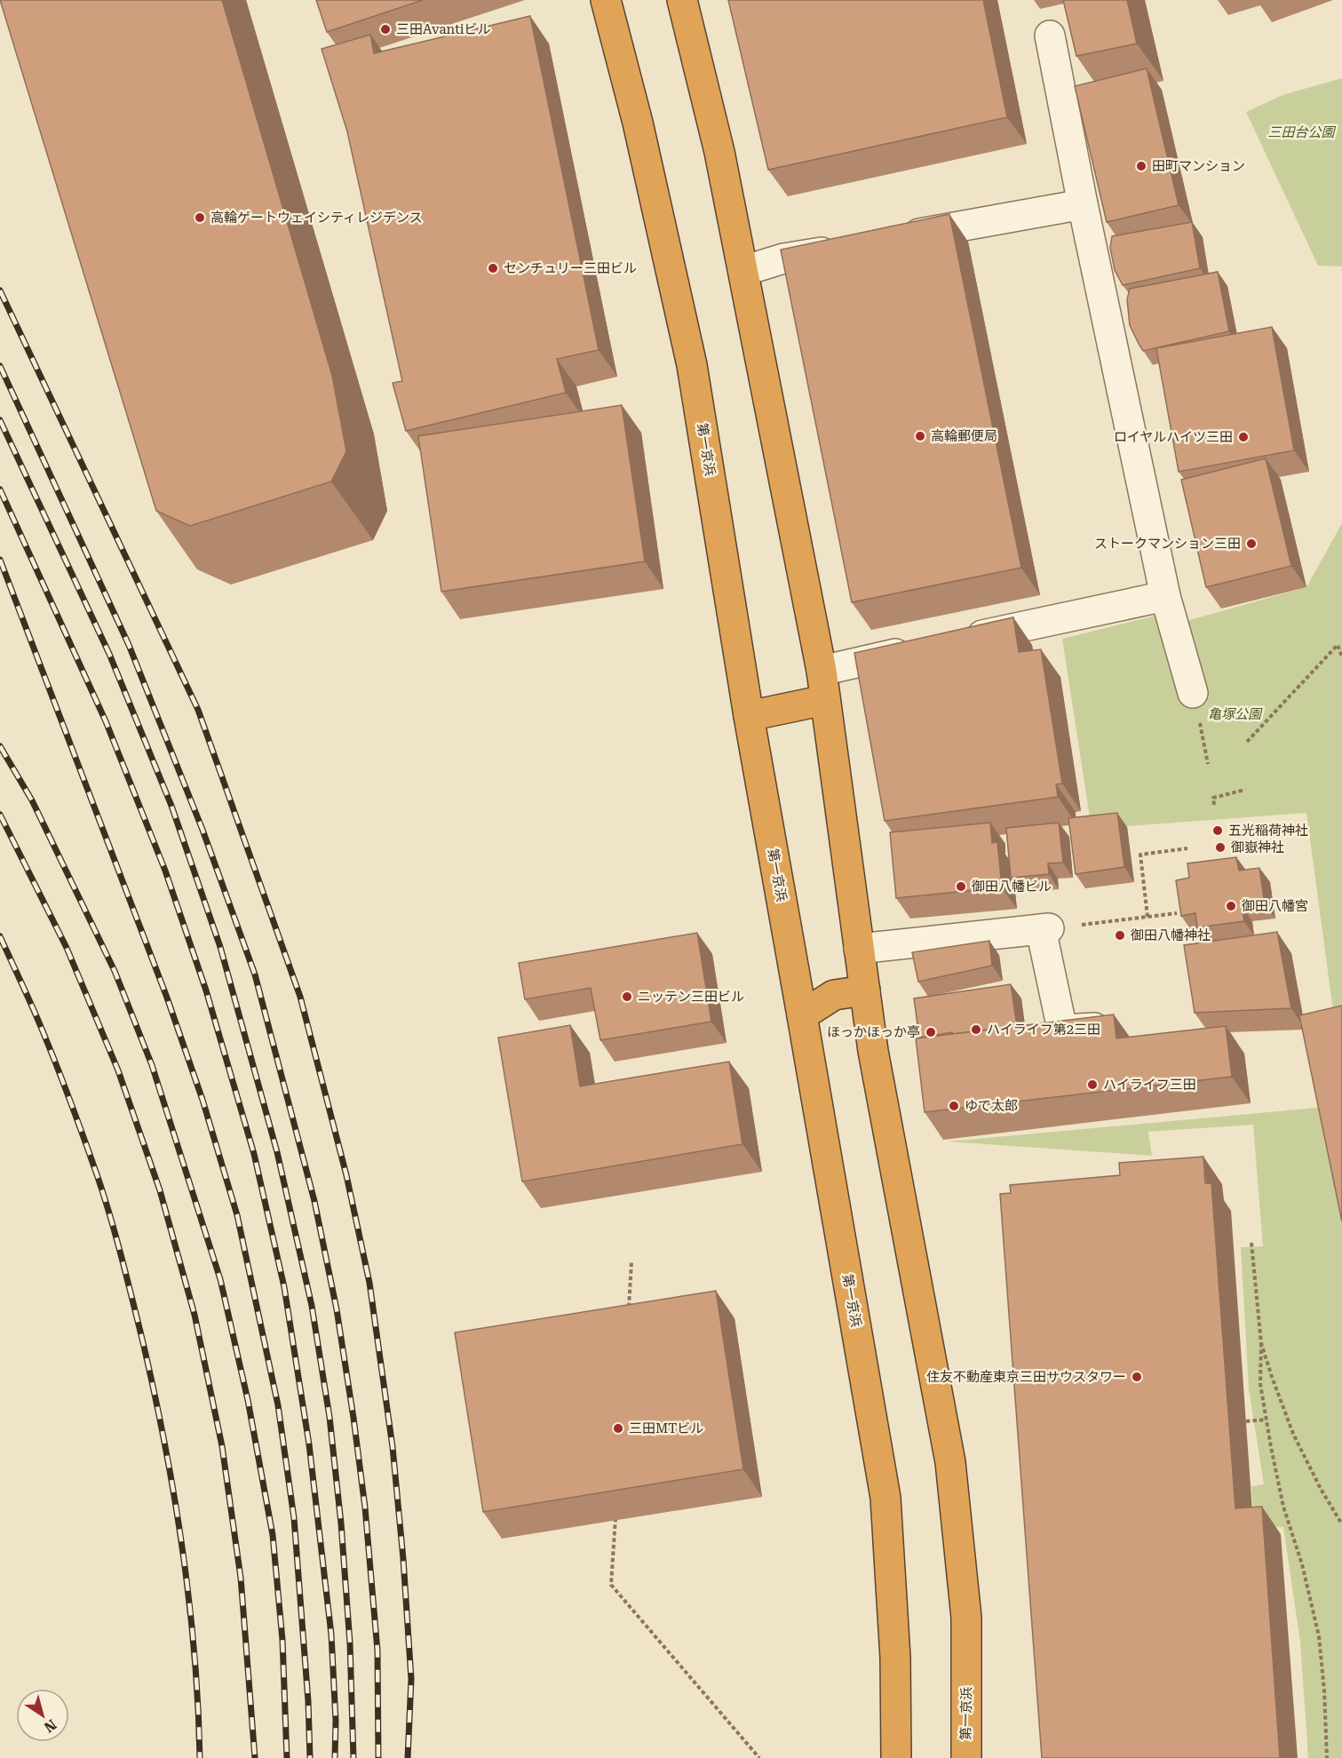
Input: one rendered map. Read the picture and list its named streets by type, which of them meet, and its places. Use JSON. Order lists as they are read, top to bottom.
{
  "streets": {
    "highway": ["第一京浜"]
  },
  "parks": ["三田台公園", "亀塚公園"],
  "places": [
    "三田Avantiビル",
    "田町マンション",
    "高輪ゲートウェイシティレジデンス",
    "センチュリー三田ビル",
    "高輪郵便局",
    "ロイヤルハイツ三田",
    "ストークマンション三田",
    "五光稲荷神社",
    "御嶽神社",
    "御田八幡ビル",
    "御田八幡宮",
    "御田八幡神社",
    "ニッテン三田ビル",
    "ハイライフ第2三田",
    "ほっかほっか亭",
    "ハイライフ三田",
    "ゆで太郎",
    "住友不動産東京三田サウスタワー",
    "三田MTビル"
  ],
  "north": "bottom right"
}
